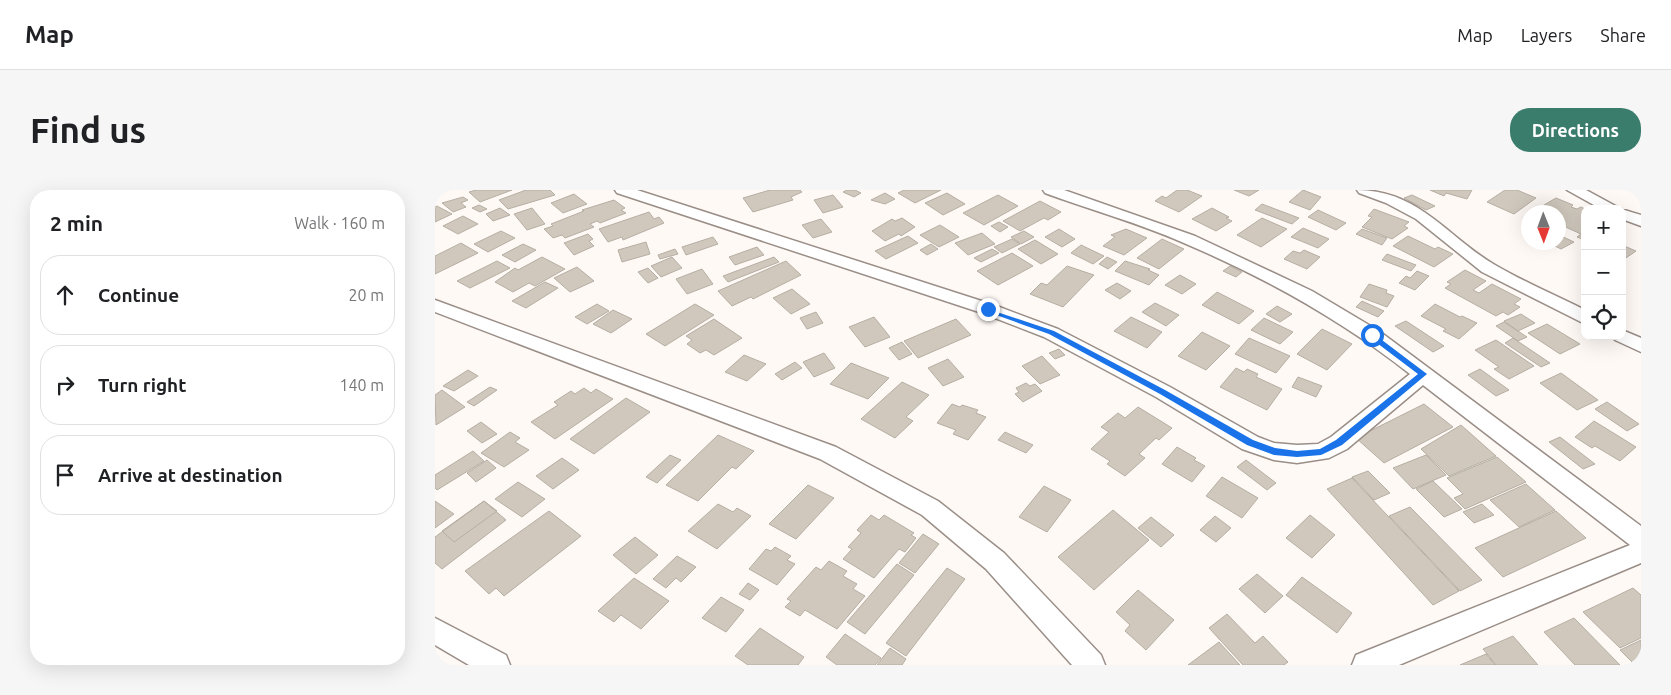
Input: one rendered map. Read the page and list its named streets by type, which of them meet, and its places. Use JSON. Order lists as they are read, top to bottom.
{
  "north": "bottom",
  "page": {
    "header": "Map",
    "nav": ["Map", "Layers", "Share"],
    "buttons": "Directions",
    "title": "Find us",
    "heading": ["2 min", "Walk · 160 m"],
    "map_buttons": ["+", "−"],
    "list": [
      ["Continue", "20 m"],
      ["Turn right", "140 m"],
      "Arrive at destination"
    ]
  }
}
